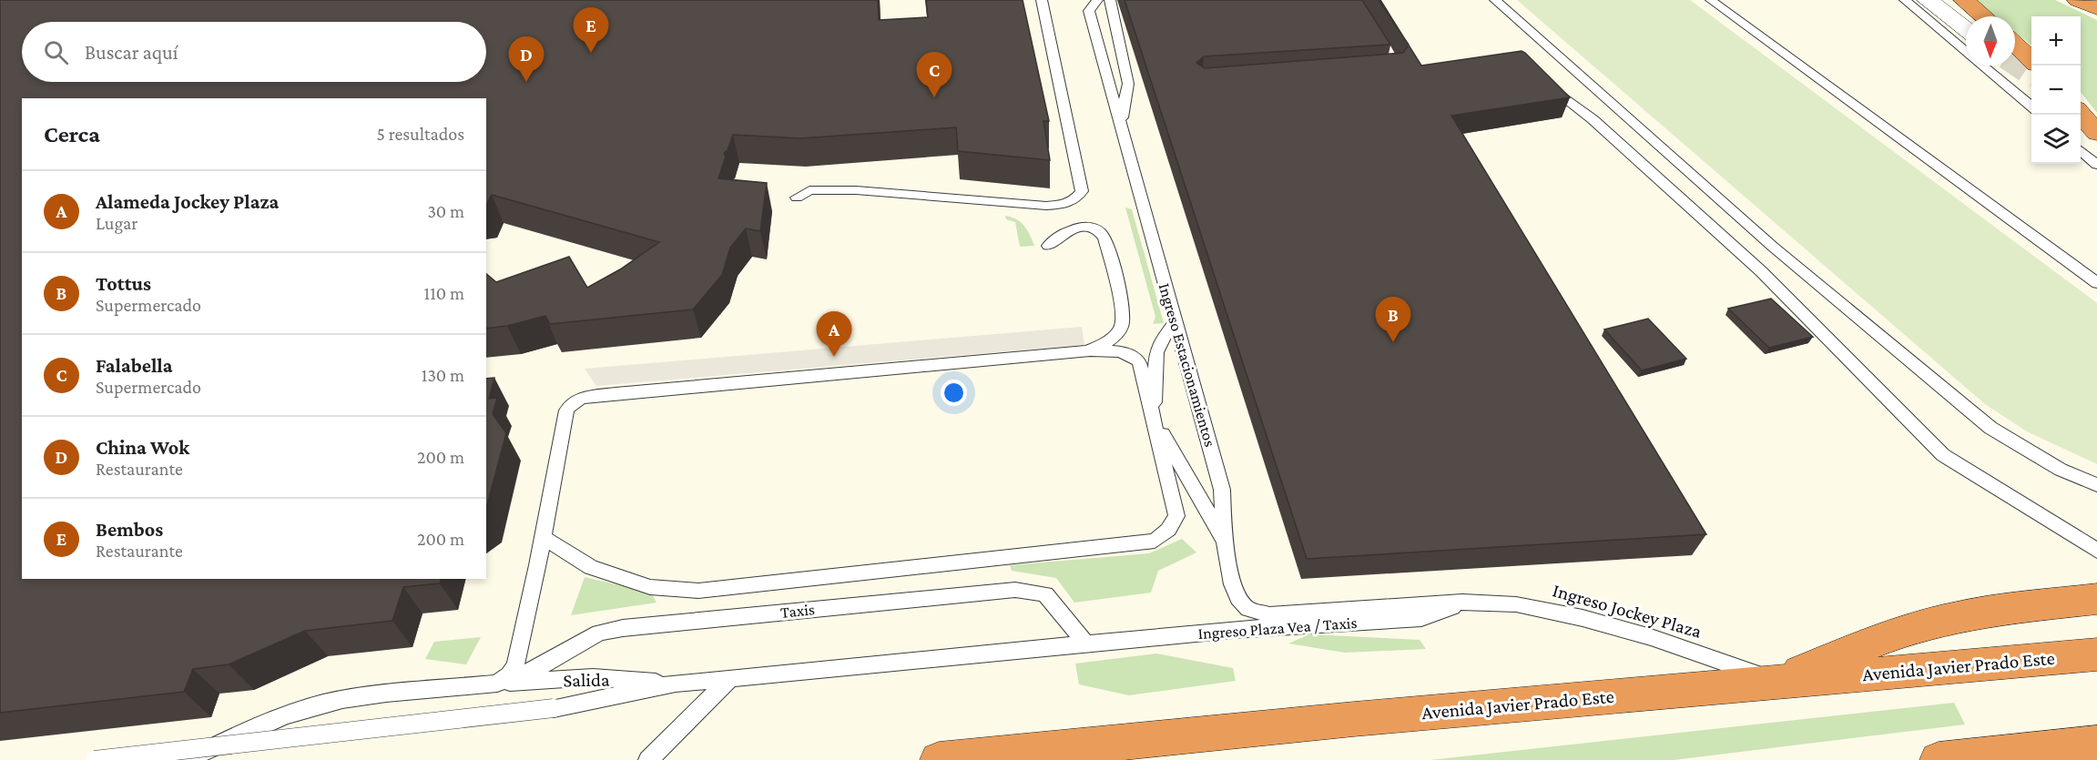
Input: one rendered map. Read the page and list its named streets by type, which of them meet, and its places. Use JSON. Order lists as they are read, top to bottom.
{
  "streets": {
    "highway": ["Avenida Javier Prado Este"],
    "lane": [
      "Ingreso Estacionamientos",
      "Taxis",
      "Ingreso Jockey Plaza",
      "Ingreso Plaza Vea / Taxis",
      "Salida"
    ]
  },
  "crossings": [
    ["Ingreso Estacionamientos", "Ingreso Jockey Plaza"],
    ["Taxis", "Ingreso Plaza Vea / Taxis"],
    ["Taxis", "Salida"],
    ["Ingreso Jockey Plaza", "Ingreso Plaza Vea / Taxis"],
    ["Ingreso Jockey Plaza", "Avenida Javier Prado Este"],
    ["Ingreso Plaza Vea / Taxis", "Salida"]
  ],
  "north": "bottom",
  "page": {
    "pins": [
      "E",
      "D",
      "C",
      "B",
      "A"
    ],
    "map_buttons": ["+", "−"],
    "search": "Buscar aquí",
    "heading": ["Cerca", "5 resultados"],
    "list": [
      {
        "mark": "A",
        "name": "Alameda Jockey Plaza",
        "note": "Lugar",
        "value": "30 m"
      },
      {
        "mark": "B",
        "name": "Tottus",
        "note": "Supermercado",
        "value": "110 m"
      },
      {
        "mark": "C",
        "name": "Falabella",
        "note": "Supermercado",
        "value": "130 m"
      },
      {
        "mark": "D",
        "name": "China Wok",
        "note": "Restaurante",
        "value": "200 m"
      },
      {
        "mark": "E",
        "name": "Bembos",
        "note": "Restaurante",
        "value": "200 m"
      }
    ]
  }
}
